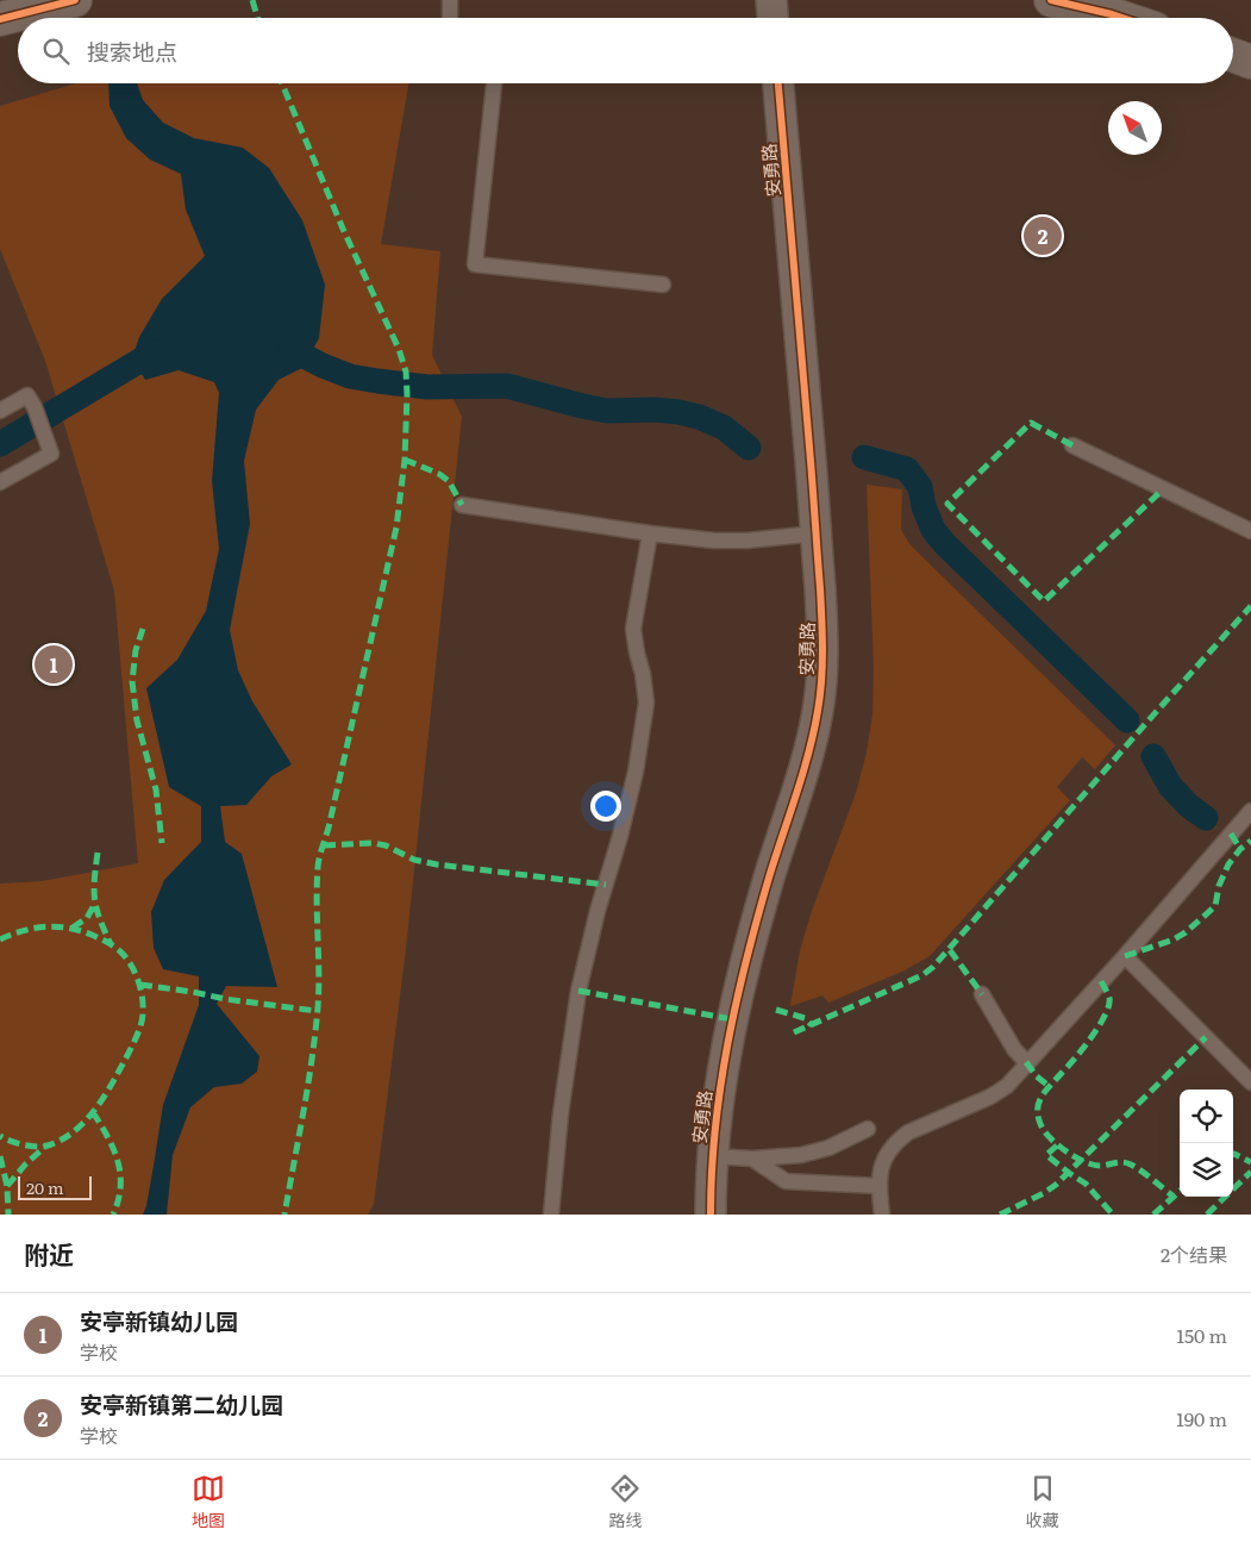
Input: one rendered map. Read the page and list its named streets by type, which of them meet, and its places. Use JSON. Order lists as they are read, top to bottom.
{
  "streets": {
    "street": ["安勇路"]
  },
  "scale_bar": "20 m",
  "north": "top left",
  "page": {
    "search": "搜索地点",
    "pins": ["2", "1"],
    "scale": "20 m",
    "heading": ["附近", "2个结果"],
    "list": [
      {
        "mark": "1",
        "name": "安亭新镇幼儿园",
        "note": "学校",
        "value": "150 m"
      },
      {
        "mark": "2",
        "name": "安亭新镇第二幼儿园",
        "note": "学校",
        "value": "190 m"
      }
    ],
    "nav": ["地图", "路线", "收藏"]
  }
}
